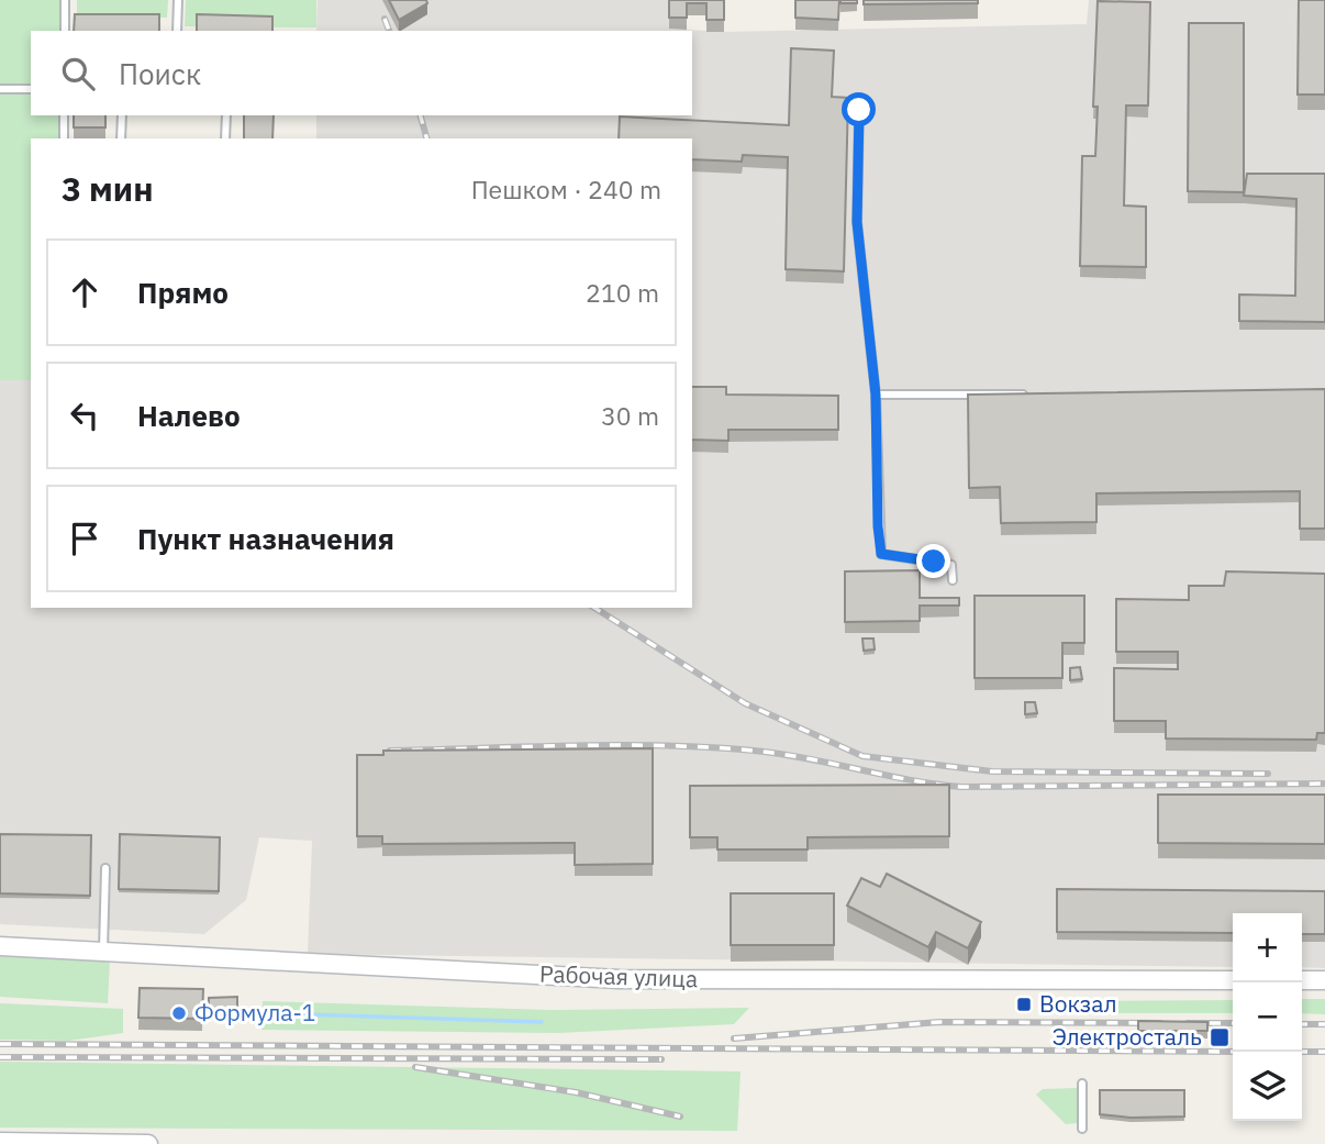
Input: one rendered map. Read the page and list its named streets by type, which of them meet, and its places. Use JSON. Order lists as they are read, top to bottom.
{
  "streets": {
    "street": ["Рабочая улица"]
  },
  "places": {
    "transit": ["Вокзал", "Электросталь"],
    "other": ["Формула-1"]
  },
  "page": {
    "search": "Поиск",
    "heading": ["3 мин", "Пешком · 240 m"],
    "list": [
      ["Прямо", "210 m"],
      ["Налево", "30 m"],
      "Пункт назначения"
    ],
    "map_buttons": ["+", "−"]
  }
}
